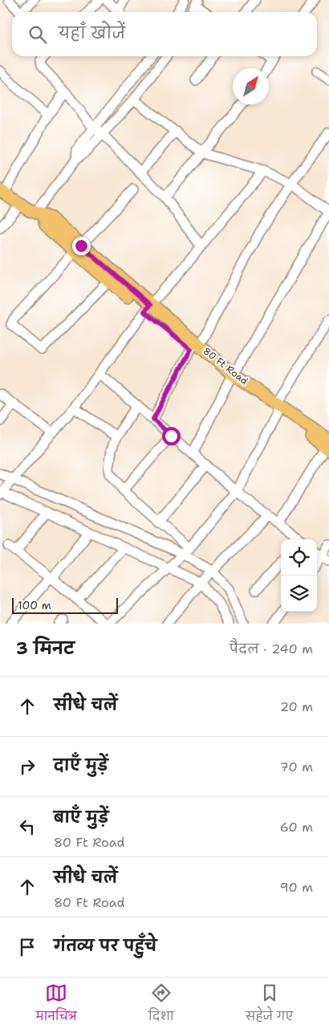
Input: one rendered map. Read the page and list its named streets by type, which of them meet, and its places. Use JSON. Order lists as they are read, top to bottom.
{
  "streets": {
    "main road": ["80 Ft Road"]
  },
  "scale_bar": "100 m",
  "north": "top right",
  "page": {
    "search": "यहाँ खोजें",
    "scale": "100 m",
    "heading": ["3 मिनट", "पैदल · 240 m"],
    "list": [
      ["सीधे चलें", "20 m"],
      ["दाएँ मुड़ें", "70 m"],
      ["बाएँ मुड़ें", "80 Ft Road", "60 m"],
      ["सीधे चलें", "80 Ft Road", "90 m"],
      "गंतव्य पर पहुँचे"
    ],
    "nav": ["मानचित्र", "दिशा", "सहेजे गए"]
  }
}
